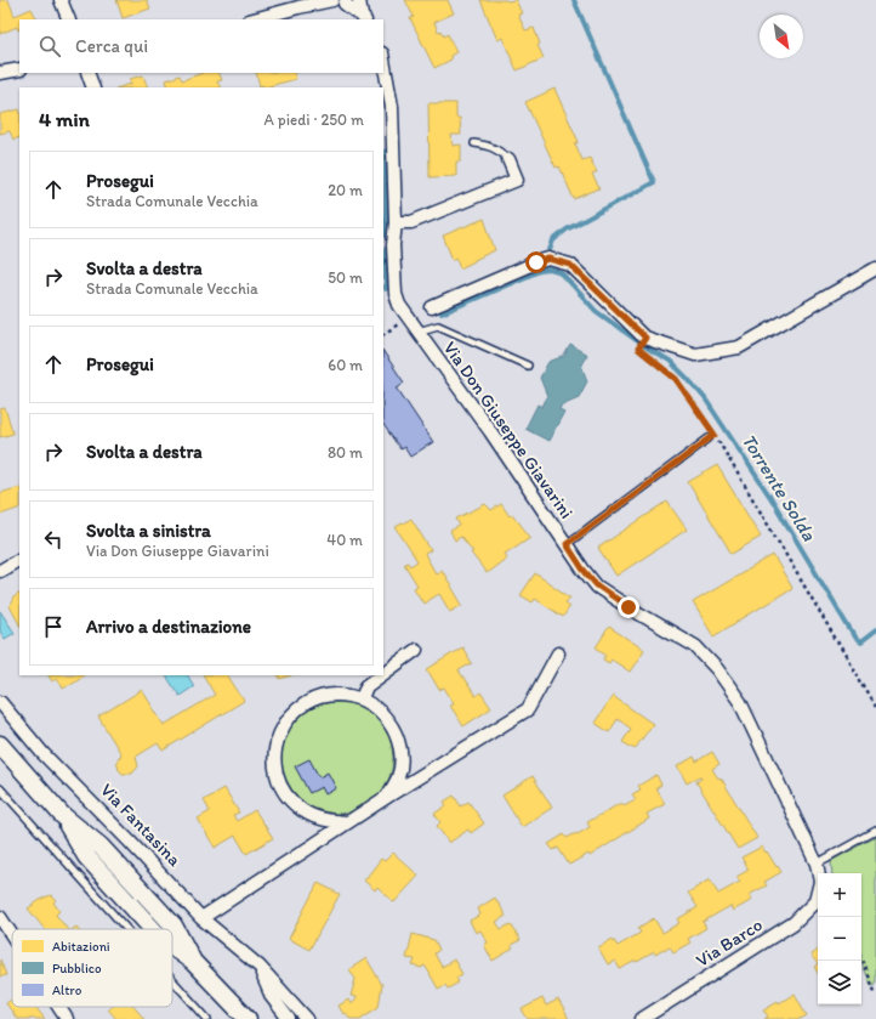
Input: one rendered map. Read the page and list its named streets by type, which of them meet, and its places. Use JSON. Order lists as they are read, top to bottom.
{
  "streets": {
    "street": ["Via Don Giuseppe Giavarini", "Via Fantasina", "Via Barco"]
  },
  "water": ["Torrente Solda"],
  "legend": ["Abitazioni", "Pubblico", "Altro"],
  "north": "bottom right",
  "page": {
    "search": "Cerca qui",
    "heading": ["4 min", "A piedi · 250 m"],
    "list": [
      ["Prosegui", "Strada Comunale Vecchia", "20 m"],
      ["Svolta a destra", "Strada Comunale Vecchia", "50 m"],
      ["Prosegui", "60 m"],
      ["Svolta a destra", "80 m"],
      ["Svolta a sinistra", "Via Don Giuseppe Giavarini", "40 m"],
      "Arrivo a destinazione"
    ],
    "map_buttons": ["+", "−"]
  }
}
